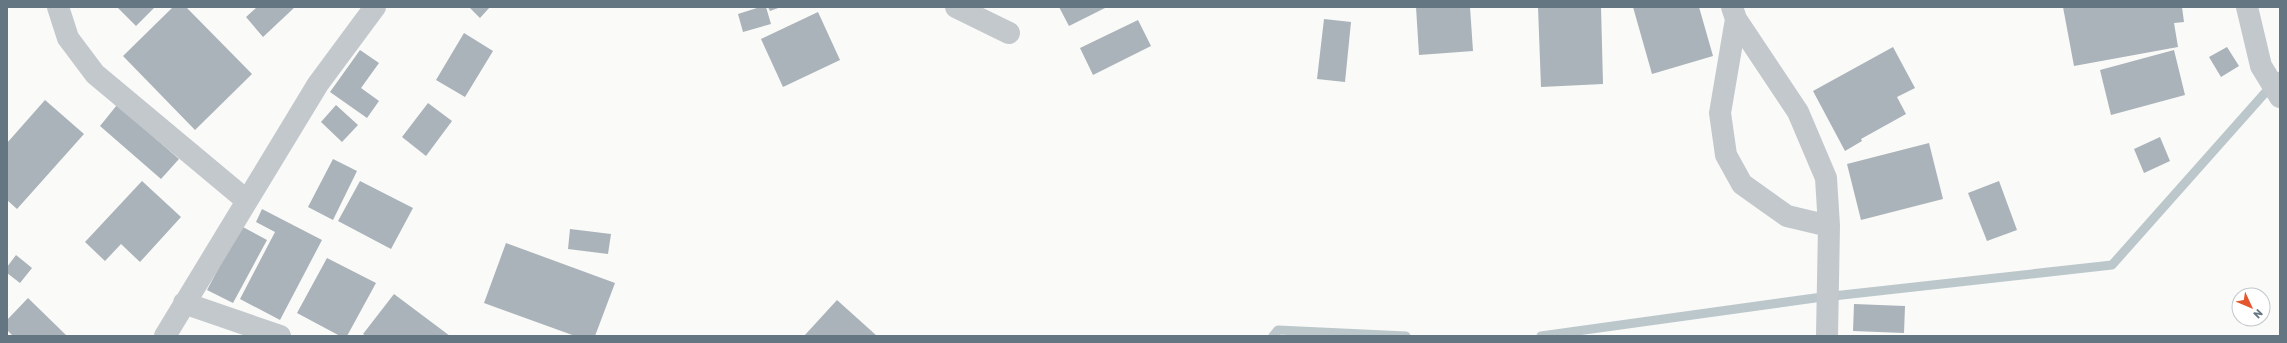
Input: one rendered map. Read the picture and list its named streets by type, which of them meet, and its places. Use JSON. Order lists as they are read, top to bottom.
{
  "north": "bottom right"
}
